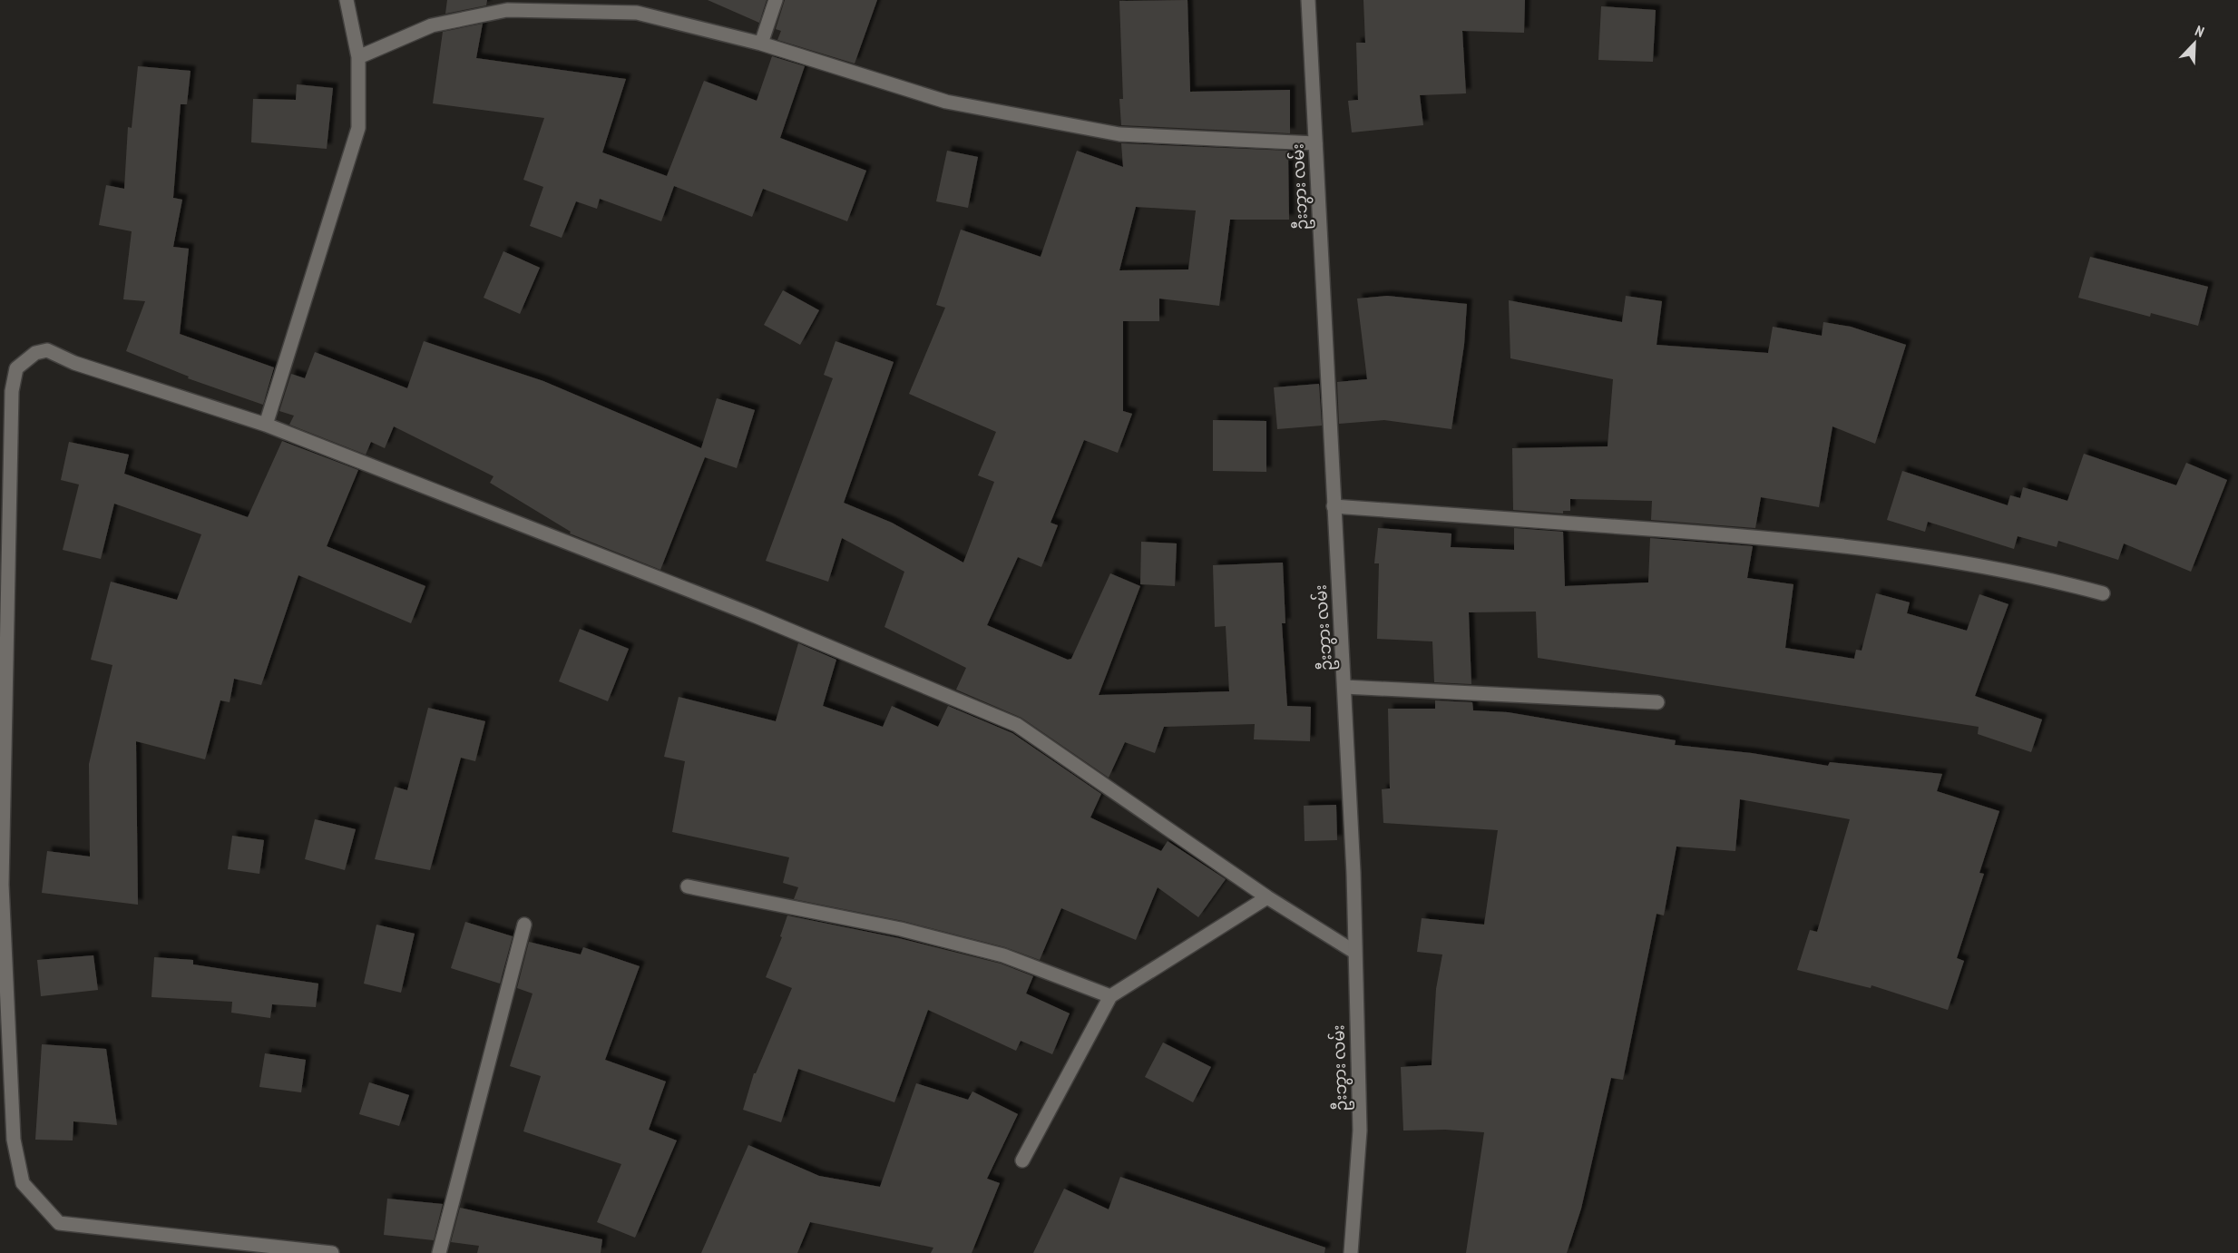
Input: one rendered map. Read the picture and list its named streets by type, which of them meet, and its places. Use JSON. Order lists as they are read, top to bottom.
{
  "streets": {
    "street": ["ဦးဘွား လမ်း"]
  },
  "north": "top right"
}
